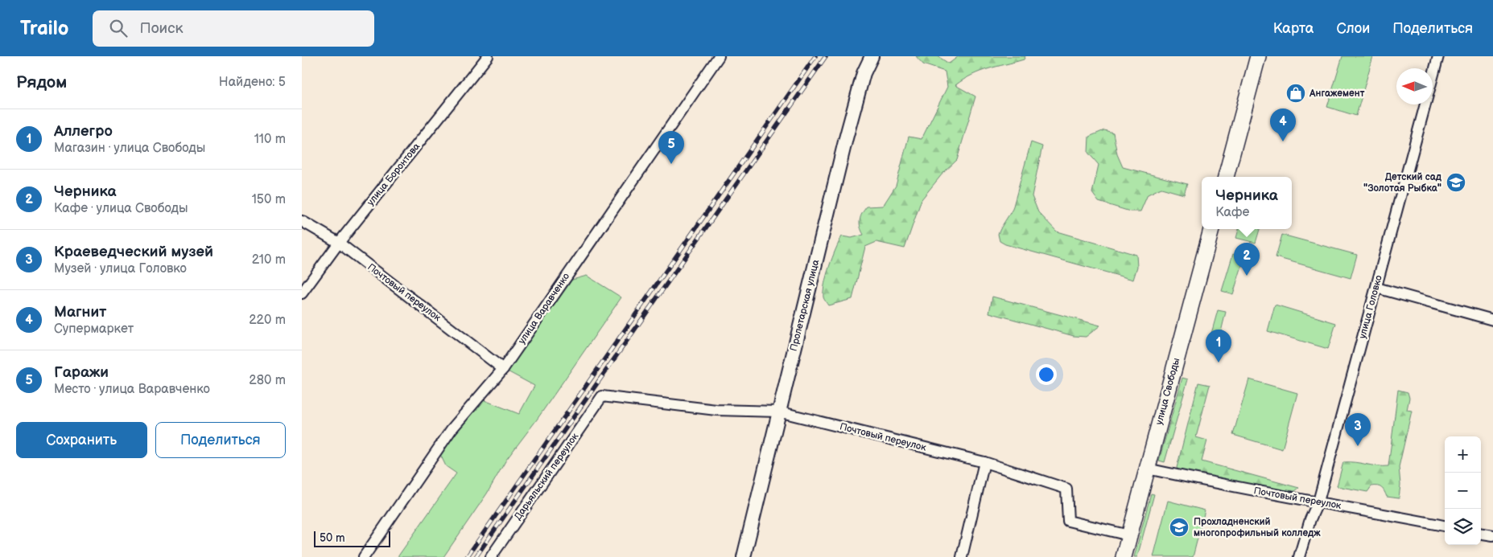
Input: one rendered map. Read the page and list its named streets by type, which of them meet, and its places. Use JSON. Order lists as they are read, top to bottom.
{
  "streets": {
    "main road": ["улица Свободы"],
    "street": [
      "улица Боронтова",
      "Почтовый переулок",
      "Пролетарская улица",
      "улица Головко",
      "улица Варавченко",
      "Дарьяльский переулок"
    ]
  },
  "crossings": [
    ["улица Боронтова", "Почтовый переулок"],
    ["Почтовый переулок", "Пролетарская улица"],
    ["Почтовый переулок", "улица Головко"],
    ["Почтовый переулок", "улица Варавченко"],
    ["Почтовый переулок", "улица Свободы"],
    ["Почтовый переулок", "Дарьяльский переулок"]
  ],
  "places": {
    "shop": ["Ангажемент"],
    "school or university": ["Детский сад \"Золотая Рыбка\"", "Прохладненский многопрофильный колледж"]
  },
  "scale_bar": "50 m",
  "north": "left",
  "page": {
    "header": "Trailo",
    "search": "Поиск",
    "nav": ["Карта", "Слои", "Поделиться"],
    "heading": ["Рядом", "Найдено: 5"],
    "list": [
      {
        "mark": "1",
        "name": "Аллегро",
        "note": "Магазин · улица Свободы",
        "value": "110 m"
      },
      {
        "mark": "2",
        "name": "Черника",
        "note": "Кафе · улица Свободы",
        "value": "150 m"
      },
      {
        "mark": "3",
        "name": "Краеведческий музей",
        "note": "Музей · улица Головко",
        "value": "210 m"
      },
      {
        "mark": "4",
        "name": "Магнит",
        "note": "Супермаркет",
        "value": "220 m"
      },
      {
        "mark": "5",
        "name": "Гаражи",
        "note": "Место · улица Варавченко",
        "value": "280 m"
      }
    ],
    "pins": [
      "4",
      "5",
      "2",
      "1",
      "3"
    ],
    "popup": ["Черника", "Кафе"],
    "buttons": ["Сохранить", "Поделиться"],
    "map_buttons": ["+", "−"],
    "scale": "50 m"
  }
}
